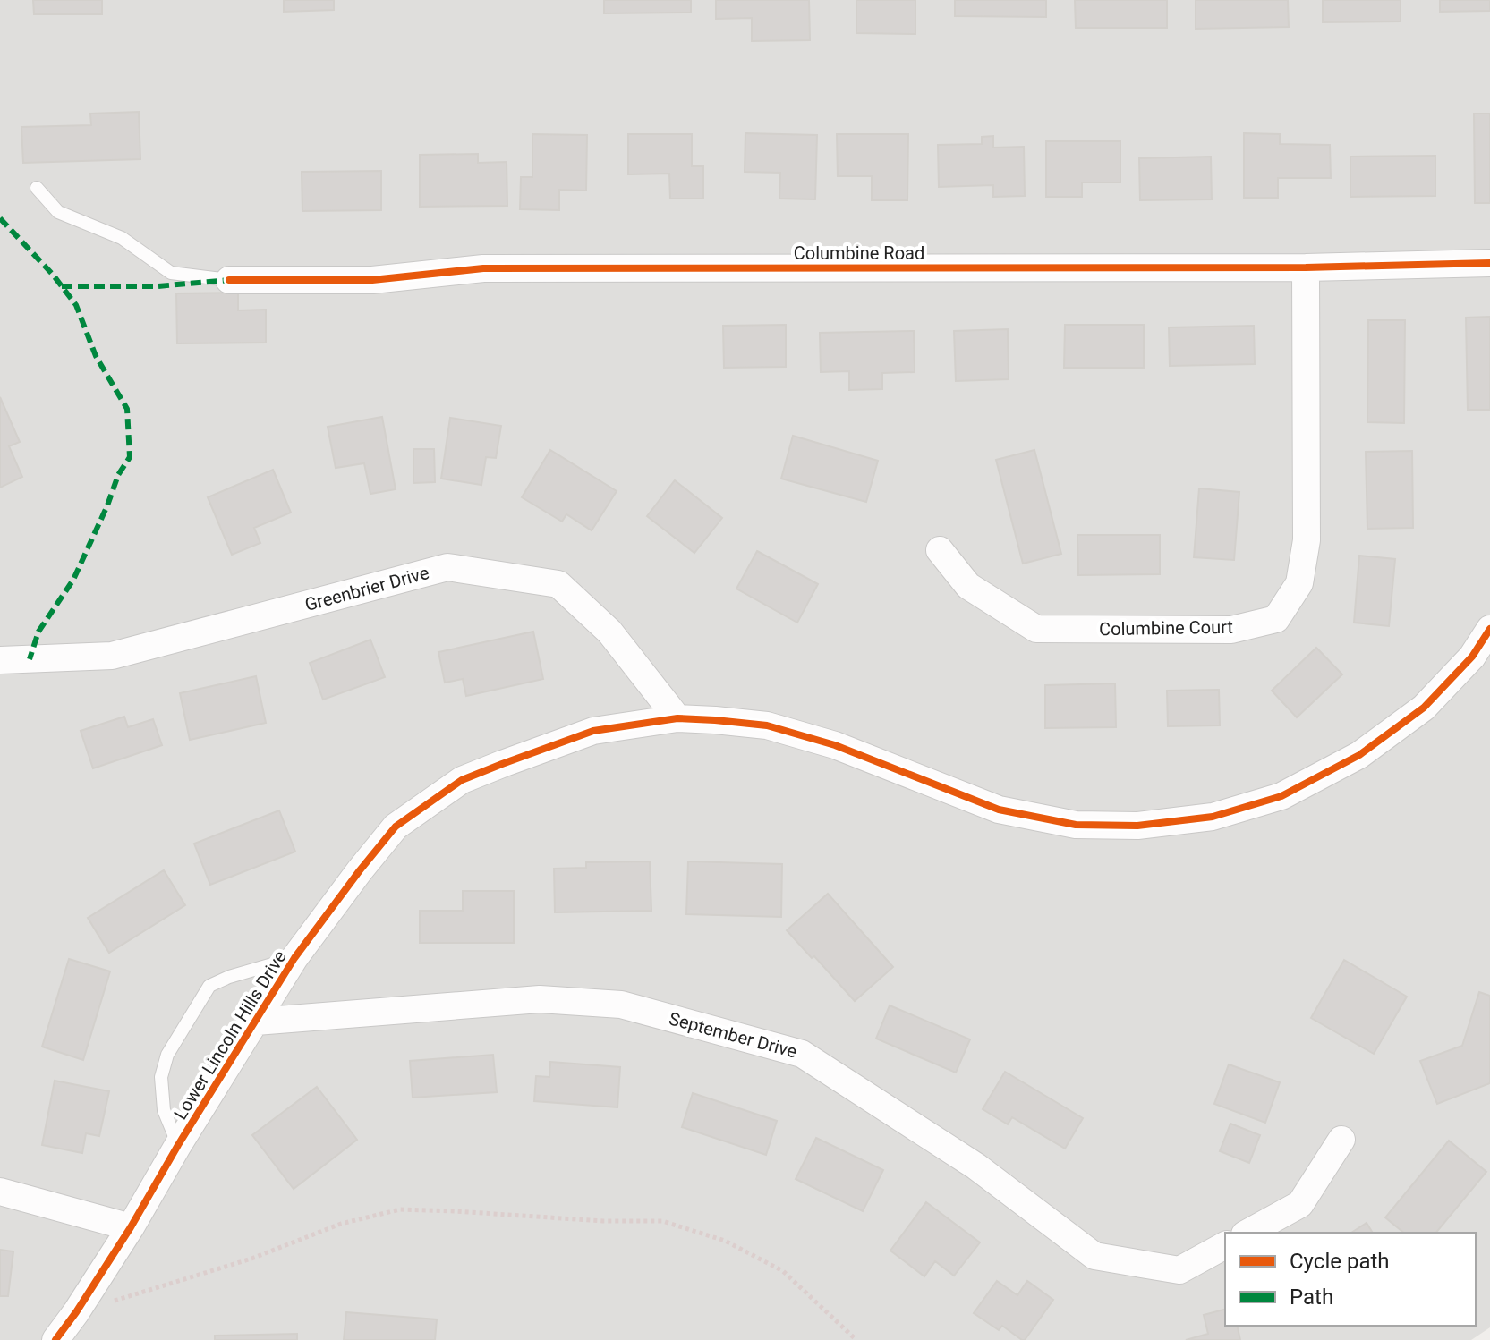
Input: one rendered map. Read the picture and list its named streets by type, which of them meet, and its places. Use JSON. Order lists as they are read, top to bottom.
{
  "streets": {
    "street": [
      "Columbine Road",
      "Greenbrier Drive",
      "Columbine Court",
      "Lower Lincoln Hills Drive",
      "September Drive"
    ]
  },
  "crossings": [
    ["Columbine Road", "Columbine Court"],
    ["Greenbrier Drive", "Lower Lincoln Hills Drive"],
    ["Lower Lincoln Hills Drive", "September Drive"]
  ],
  "legend": ["Cycle path", "Path"]
}
